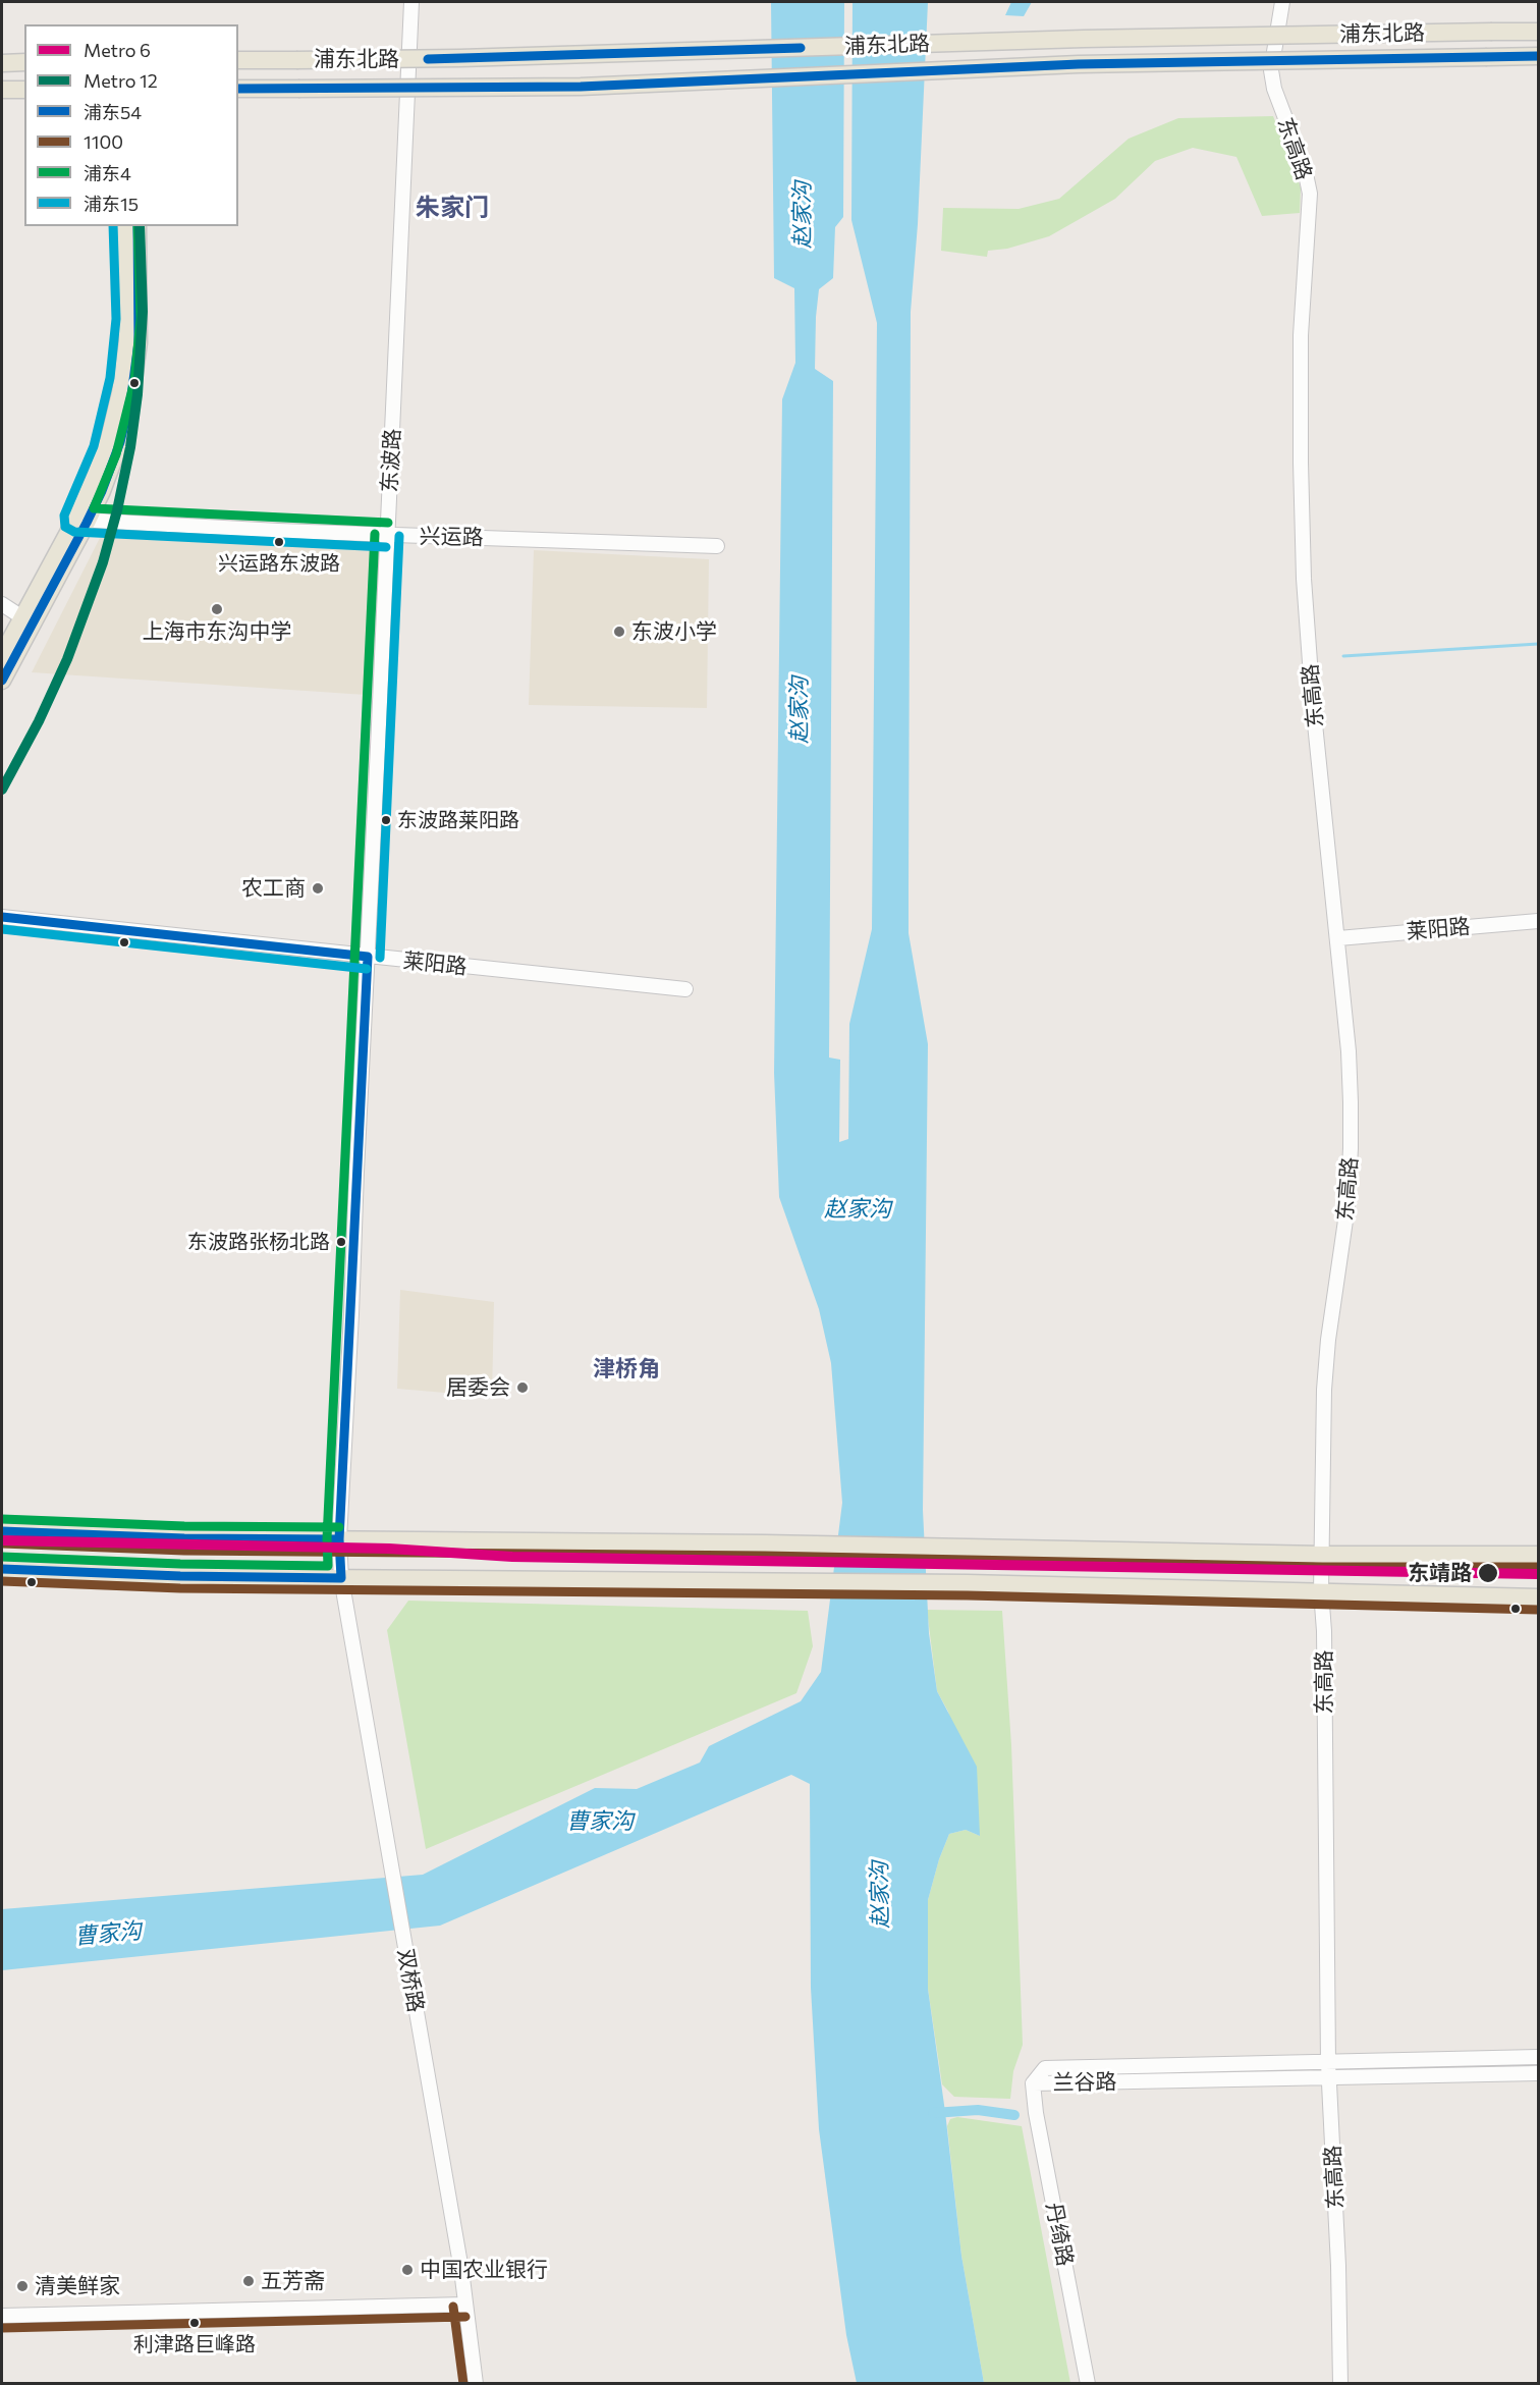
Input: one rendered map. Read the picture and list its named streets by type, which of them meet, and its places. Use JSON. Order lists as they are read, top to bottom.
{
  "streets": {
    "main road": ["浦东北路"],
    "street": [
      "东高路",
      "东波路",
      "兴运路",
      "莱阳路",
      "双桥路",
      "兰谷路",
      "丹绮路"
    ]
  },
  "crossings": [
    ["东高路", "莱阳路"],
    ["东高路", "兰谷路"],
    ["东波路", "兴运路"],
    ["东波路", "莱阳路"],
    ["东波路", "双桥路"],
    ["兰谷路", "丹绮路"]
  ],
  "districts": ["朱家门", "津桥角"],
  "water": ["赵家沟", "曹家沟"],
  "places": [
    "兴运路东波路",
    "上海市东沟中学",
    "东波小学",
    "东波路莱阳路",
    "农工商",
    "东波路张杨北路",
    "居委会",
    "东靖路",
    "中国农业银行",
    "五芳斋",
    "清美鲜家",
    "利津路巨峰路"
  ],
  "lines": [
    "transit line 浦东54",
    "metro line 12",
    "transit line 浦东4",
    "transit line 浦东15",
    "metro line 6",
    "transit line 1100"
  ],
  "legend": [
    "Metro 6",
    "Metro 12",
    "浦东54",
    "1100",
    "浦东4",
    "浦东15"
  ]
}
